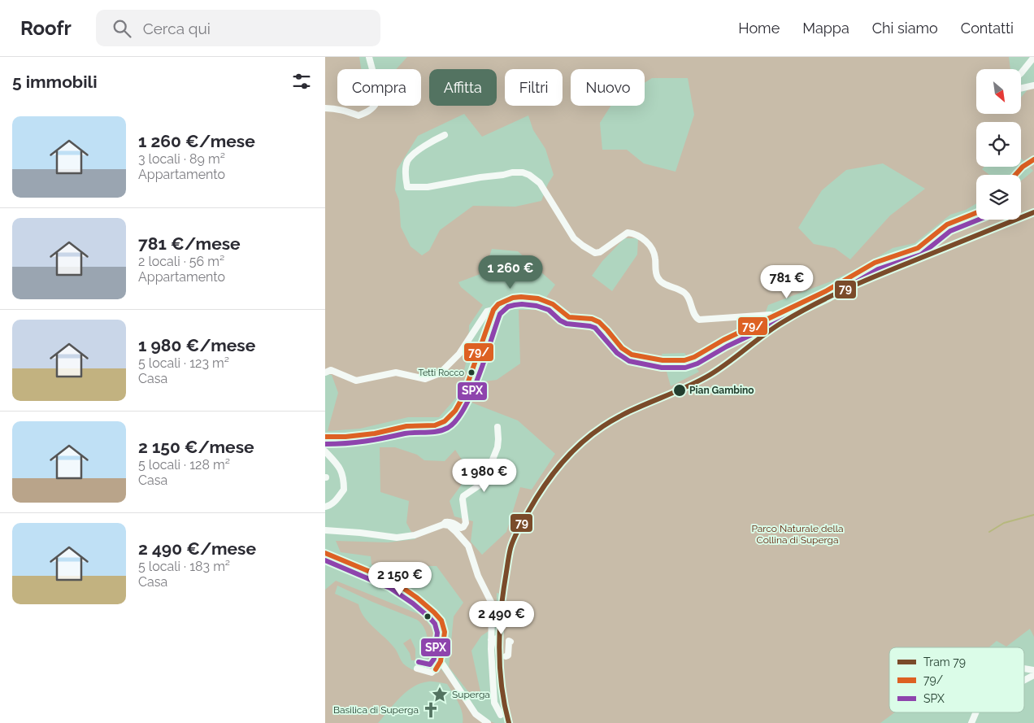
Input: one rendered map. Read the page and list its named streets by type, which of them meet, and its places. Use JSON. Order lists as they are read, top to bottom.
{
  "parks": ["Parco Naturale della Collina di Superga"],
  "places": {
    "other": ["Tetti Rocco", "Pian Gambino"],
    "place": ["Superga"],
    "church": ["Basilica di Superga"]
  },
  "lines": ["transit line 79/", "tram line 79", "transit line SPX"],
  "legend": ["Tram 79", "79/", "SPX"],
  "north": "bottom right",
  "page": {
    "header": "Roofr",
    "search": "Cerca qui",
    "nav": [
      "Home",
      "Mappa",
      "Chi siamo",
      "Contatti"
    ],
    "heading": "5 immobili",
    "chip": [
      "Compra",
      "Affitta",
      "Filtri",
      "Nuovo"
    ],
    "list": [
      {
        "name": "1 260 €/mese",
        "note": "3 locali · 89 m² · Appartamento"
      },
      {
        "name": "781 €/mese",
        "note": "2 locali · 56 m² · Appartamento"
      },
      {
        "name": "1 980 €/mese",
        "note": "5 locali · 123 m² · Casa"
      },
      {
        "name": "2 150 €/mese",
        "note": "5 locali · 128 m² · Casa"
      },
      {
        "name": "2 490 €/mese",
        "note": "5 locali · 183 m² · Casa"
      }
    ],
    "price": [
      "1 260 €",
      "781 €",
      "1 980 €",
      "2 150 €",
      "2 490 €"
    ]
  }
}
